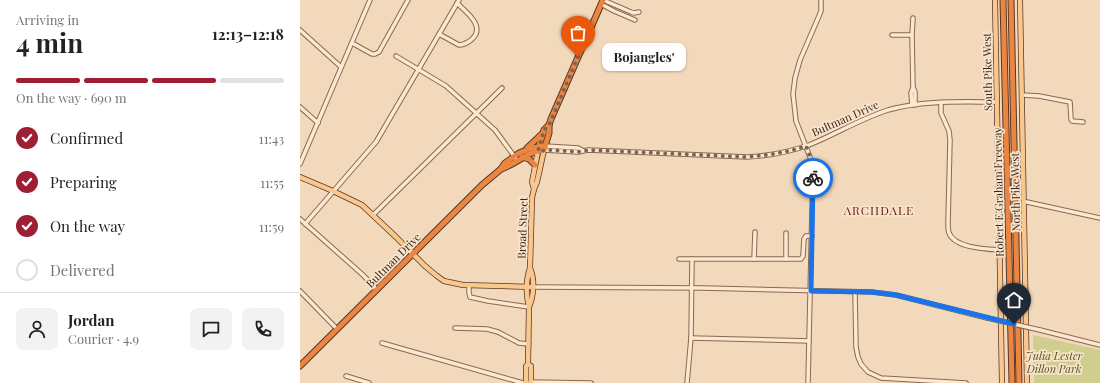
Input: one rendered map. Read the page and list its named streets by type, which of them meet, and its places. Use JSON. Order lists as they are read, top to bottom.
{
  "streets": {
    "highway": ["Bultman Drive", "Robert E Graham Freeway", "Broad Street"],
    "main road": ["South Pike West", "North Pike West"]
  },
  "crossings": [
    ["South Pike West", "Bultman Drive"],
    ["Bultman Drive", "Broad Street"]
  ],
  "districts": ["ARCHDALE"],
  "parks": ["Julia Lester Dillon Park"],
  "places": ["Bojangles'"],
  "page": {
    "heading": ["4 min", "Arriving in", "12:13–12:18"],
    "panel": ["Jordan", "Courier · 4.9"],
    "bubble": "Bojangles'",
    "bar": "On the way · 690 m",
    "list": [
      ["Confirmed", "11:43"],
      ["Preparing", "11:55"],
      ["On the way", "11:59"],
      "Delivered"
    ]
  }
}
